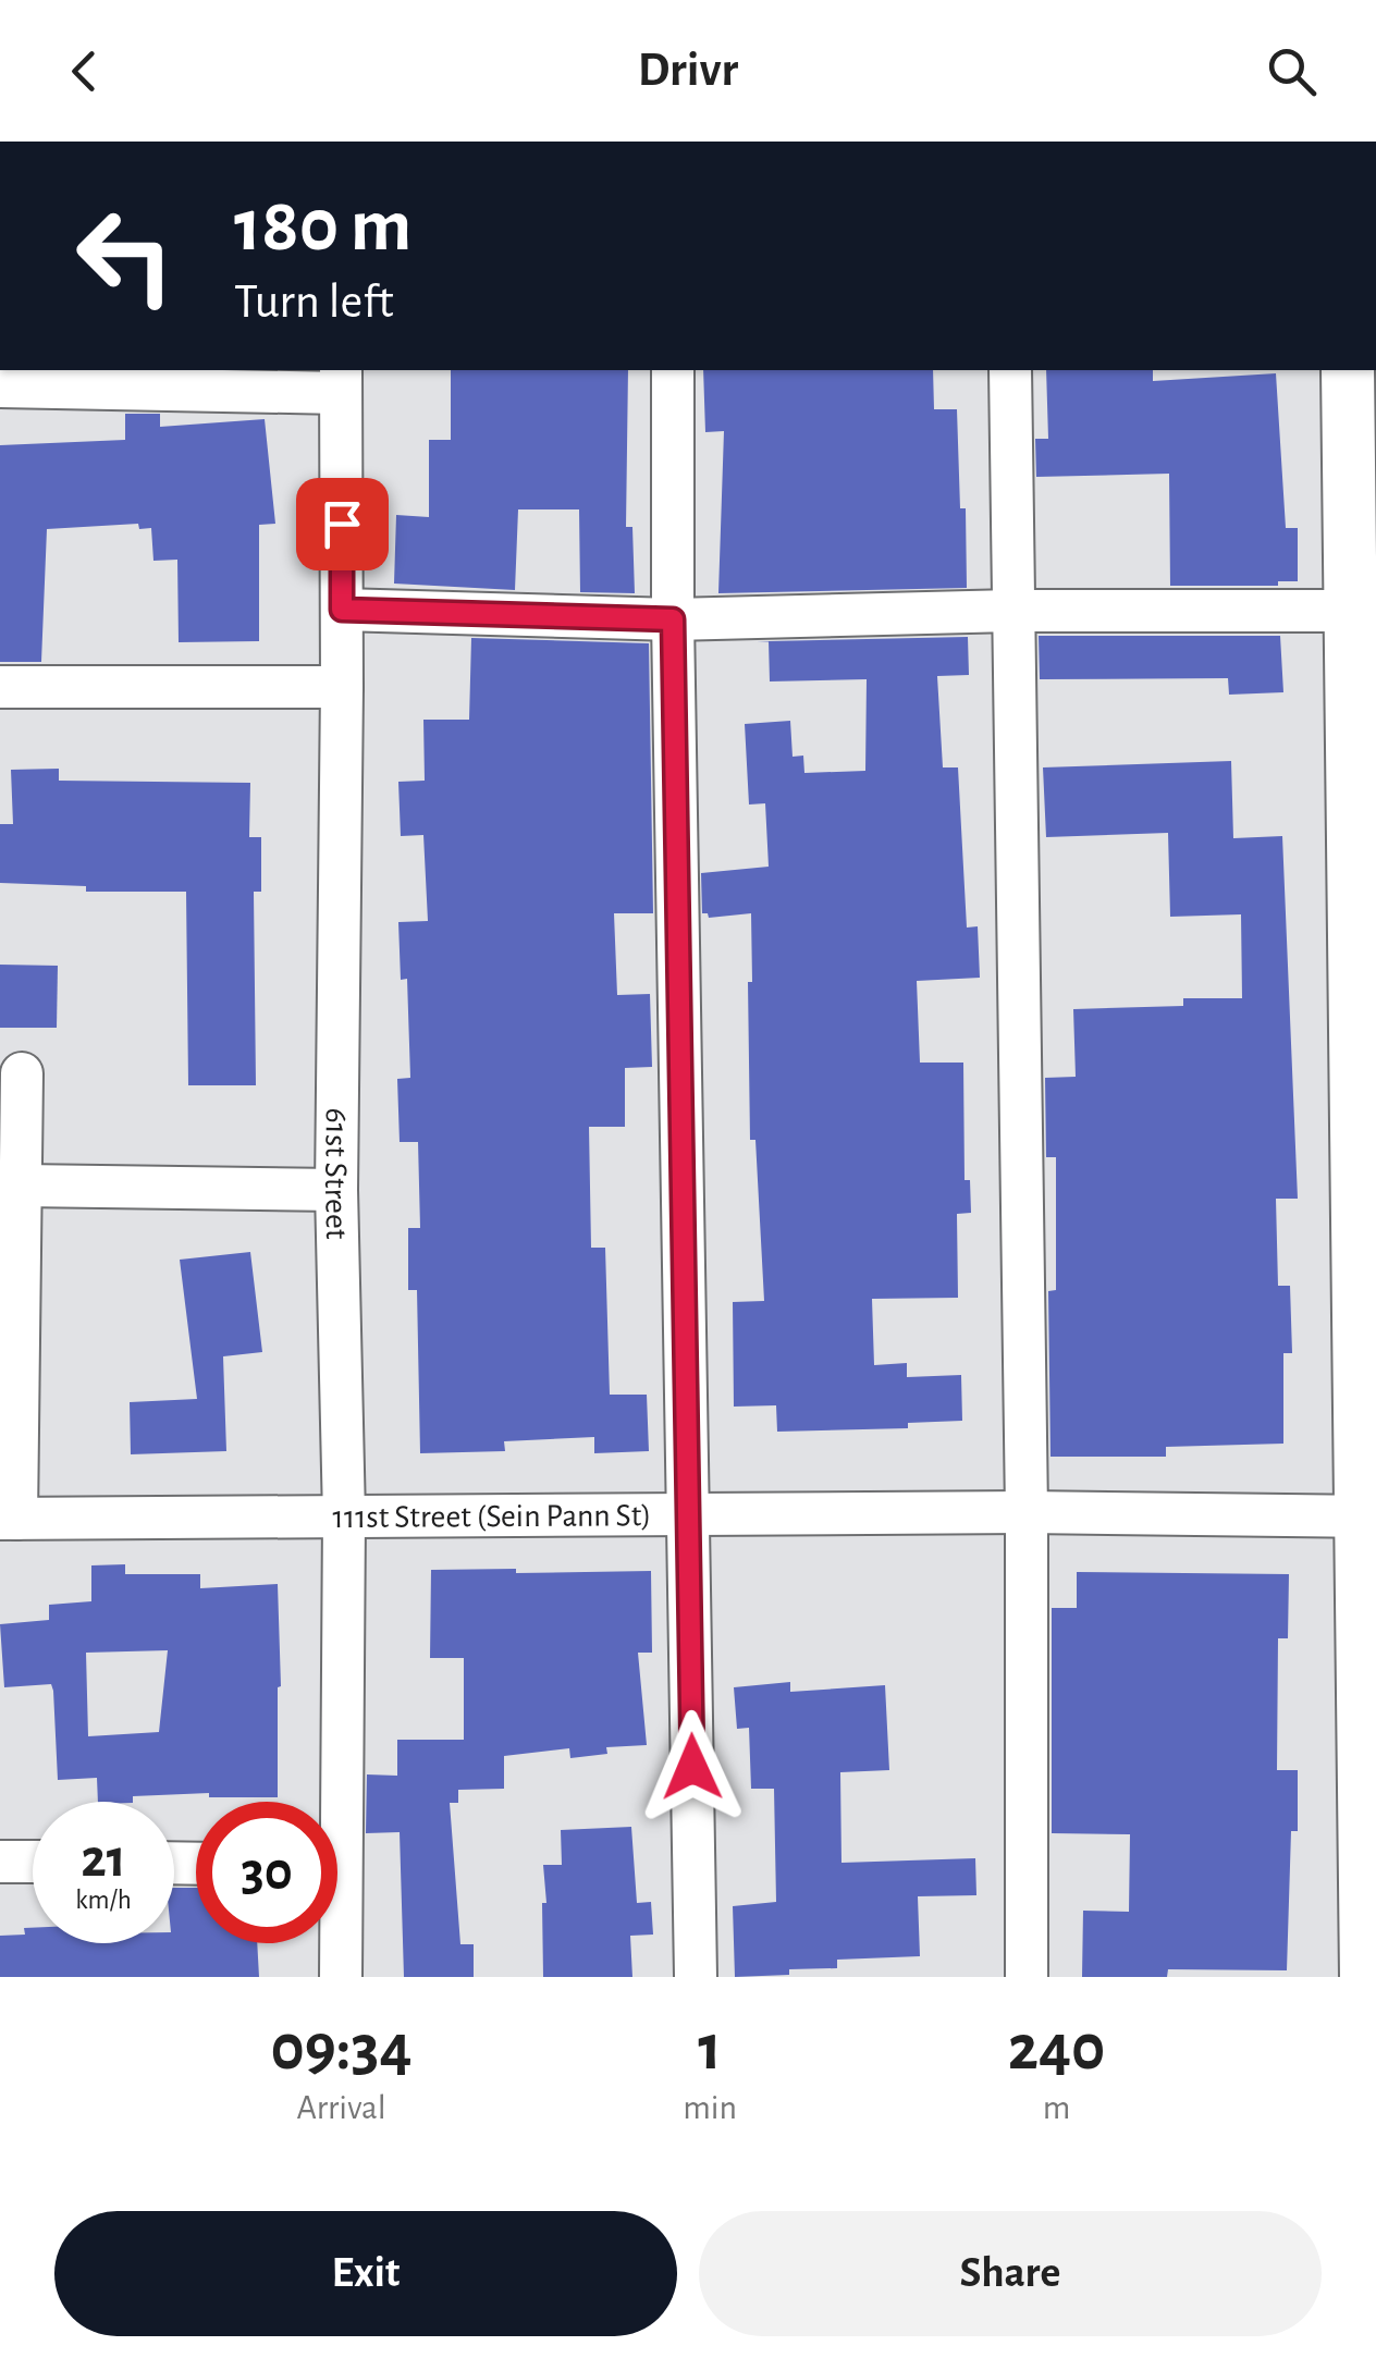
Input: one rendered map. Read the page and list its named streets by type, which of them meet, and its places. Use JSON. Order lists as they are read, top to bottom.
{
  "streets": {
    "street": ["61st Street", "111st Street (Sein Pann St)"]
  },
  "crossings": [
    ["61st Street", "111st Street (Sein Pann St)"]
  ],
  "page": {
    "header": "Drivr",
    "turn": ["180 m", "Turn left"],
    "speed": "21 km/h",
    "limit": "30",
    "eta": [
      "09:34",
      "Arrival",
      "1",
      "min",
      "240",
      "m"
    ],
    "buttons": ["Exit", "Share"]
  }
}
